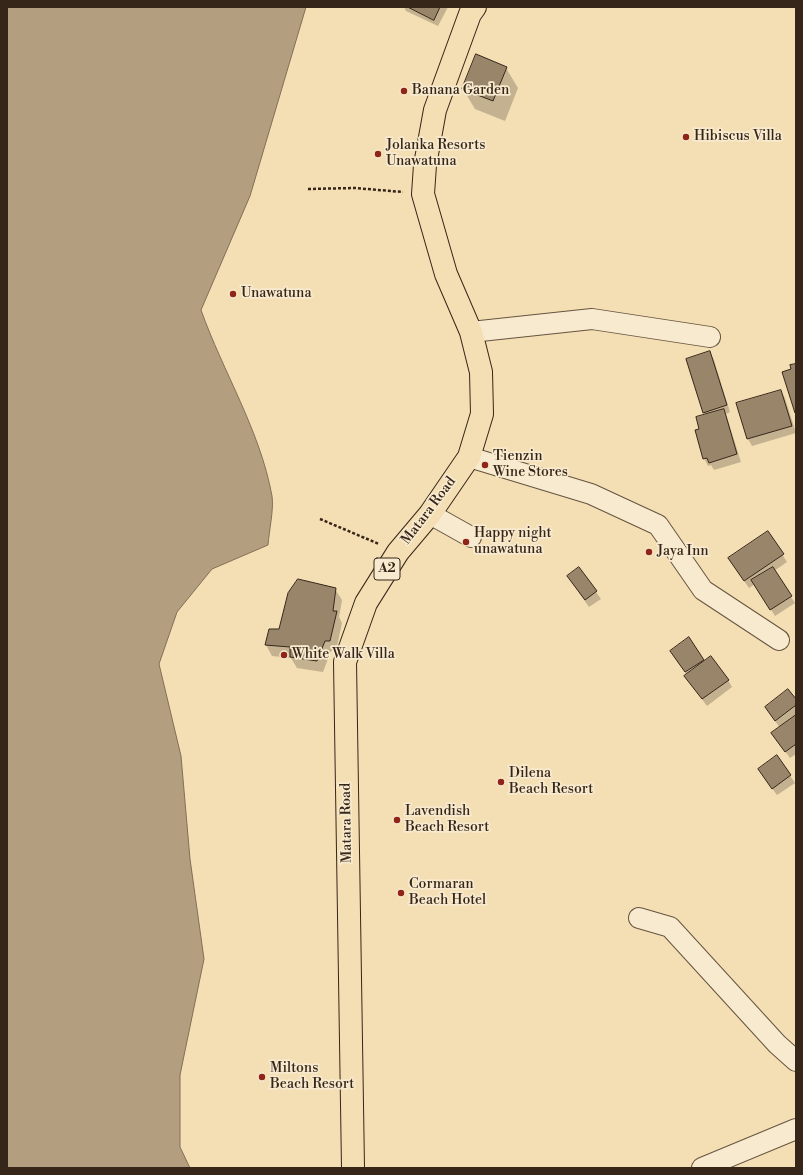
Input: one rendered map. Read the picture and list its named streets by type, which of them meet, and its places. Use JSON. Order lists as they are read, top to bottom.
{
  "streets": {
    "highway": ["Matara Road", "A2"]
  },
  "places": [
    "Banana Garden",
    "Hibiscus Villa",
    "Jolanka Resorts Unawatuna",
    "Unawatuna",
    "Tienzin Wine Stores",
    "Happy night unawatuna",
    "Jaya Inn",
    "White Walk Villa",
    "Dilena Beach Resort",
    "Lavendish Beach Resort",
    "Cormaran Beach Hotel",
    "Miltons Beach Resort"
  ]
}
